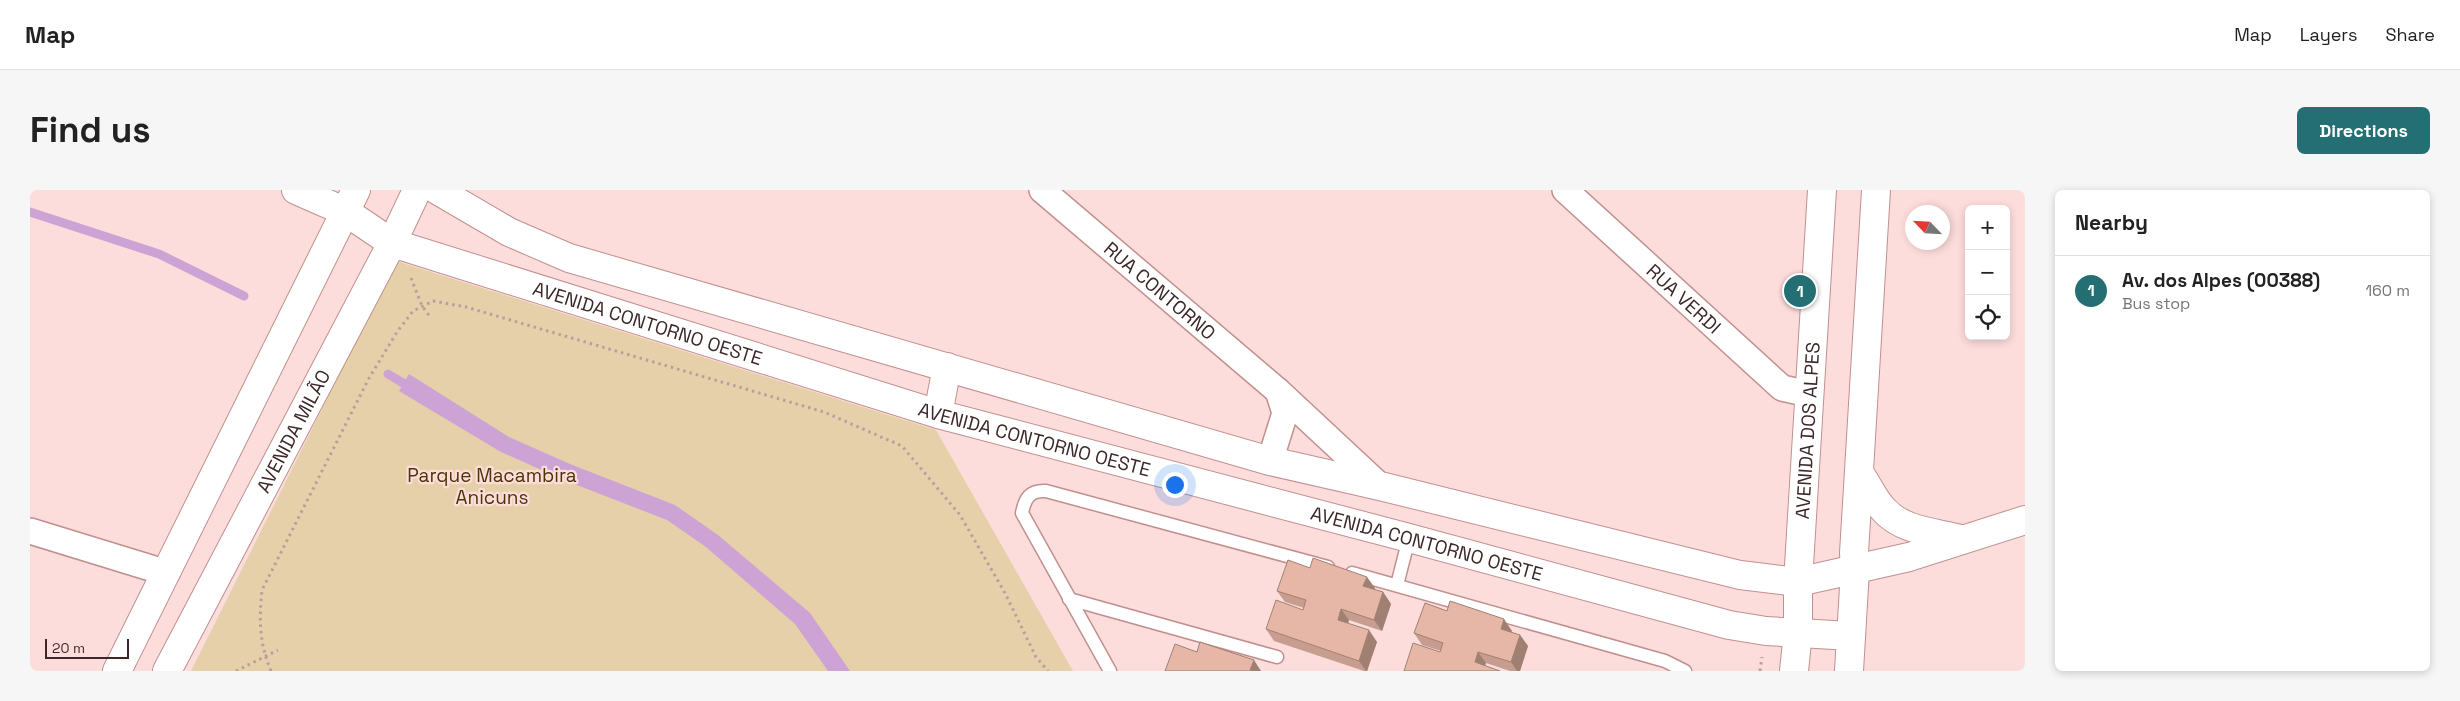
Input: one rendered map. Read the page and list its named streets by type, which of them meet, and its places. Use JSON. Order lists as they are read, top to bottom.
{
  "streets": {
    "main road": ["AVENIDA CONTORNO OESTE", "AVENIDA DOS ALPES", "AVENIDA MILÃO"],
    "street": ["RUA CONTORNO", "RUA VERDI"]
  },
  "crossings": [
    ["RUA VERDI", "AVENIDA DOS ALPES"],
    ["AVENIDA CONTORNO OESTE", "AVENIDA DOS ALPES"],
    ["AVENIDA CONTORNO OESTE", "AVENIDA MILÃO"]
  ],
  "parks": ["Parque Macambira Anicuns"],
  "scale_bar": "20 m",
  "north": "top left",
  "page": {
    "header": "Map",
    "nav": ["Map", "Layers", "Share"],
    "buttons": "Directions",
    "title": "Find us",
    "heading": "Nearby",
    "map_buttons": ["+", "−"],
    "list": [
      {
        "mark": "1",
        "name": "Av. dos Alpes (00388)",
        "note": "Bus stop",
        "value": "160 m"
      }
    ],
    "pins": "1",
    "scale": "20 m"
  }
}
